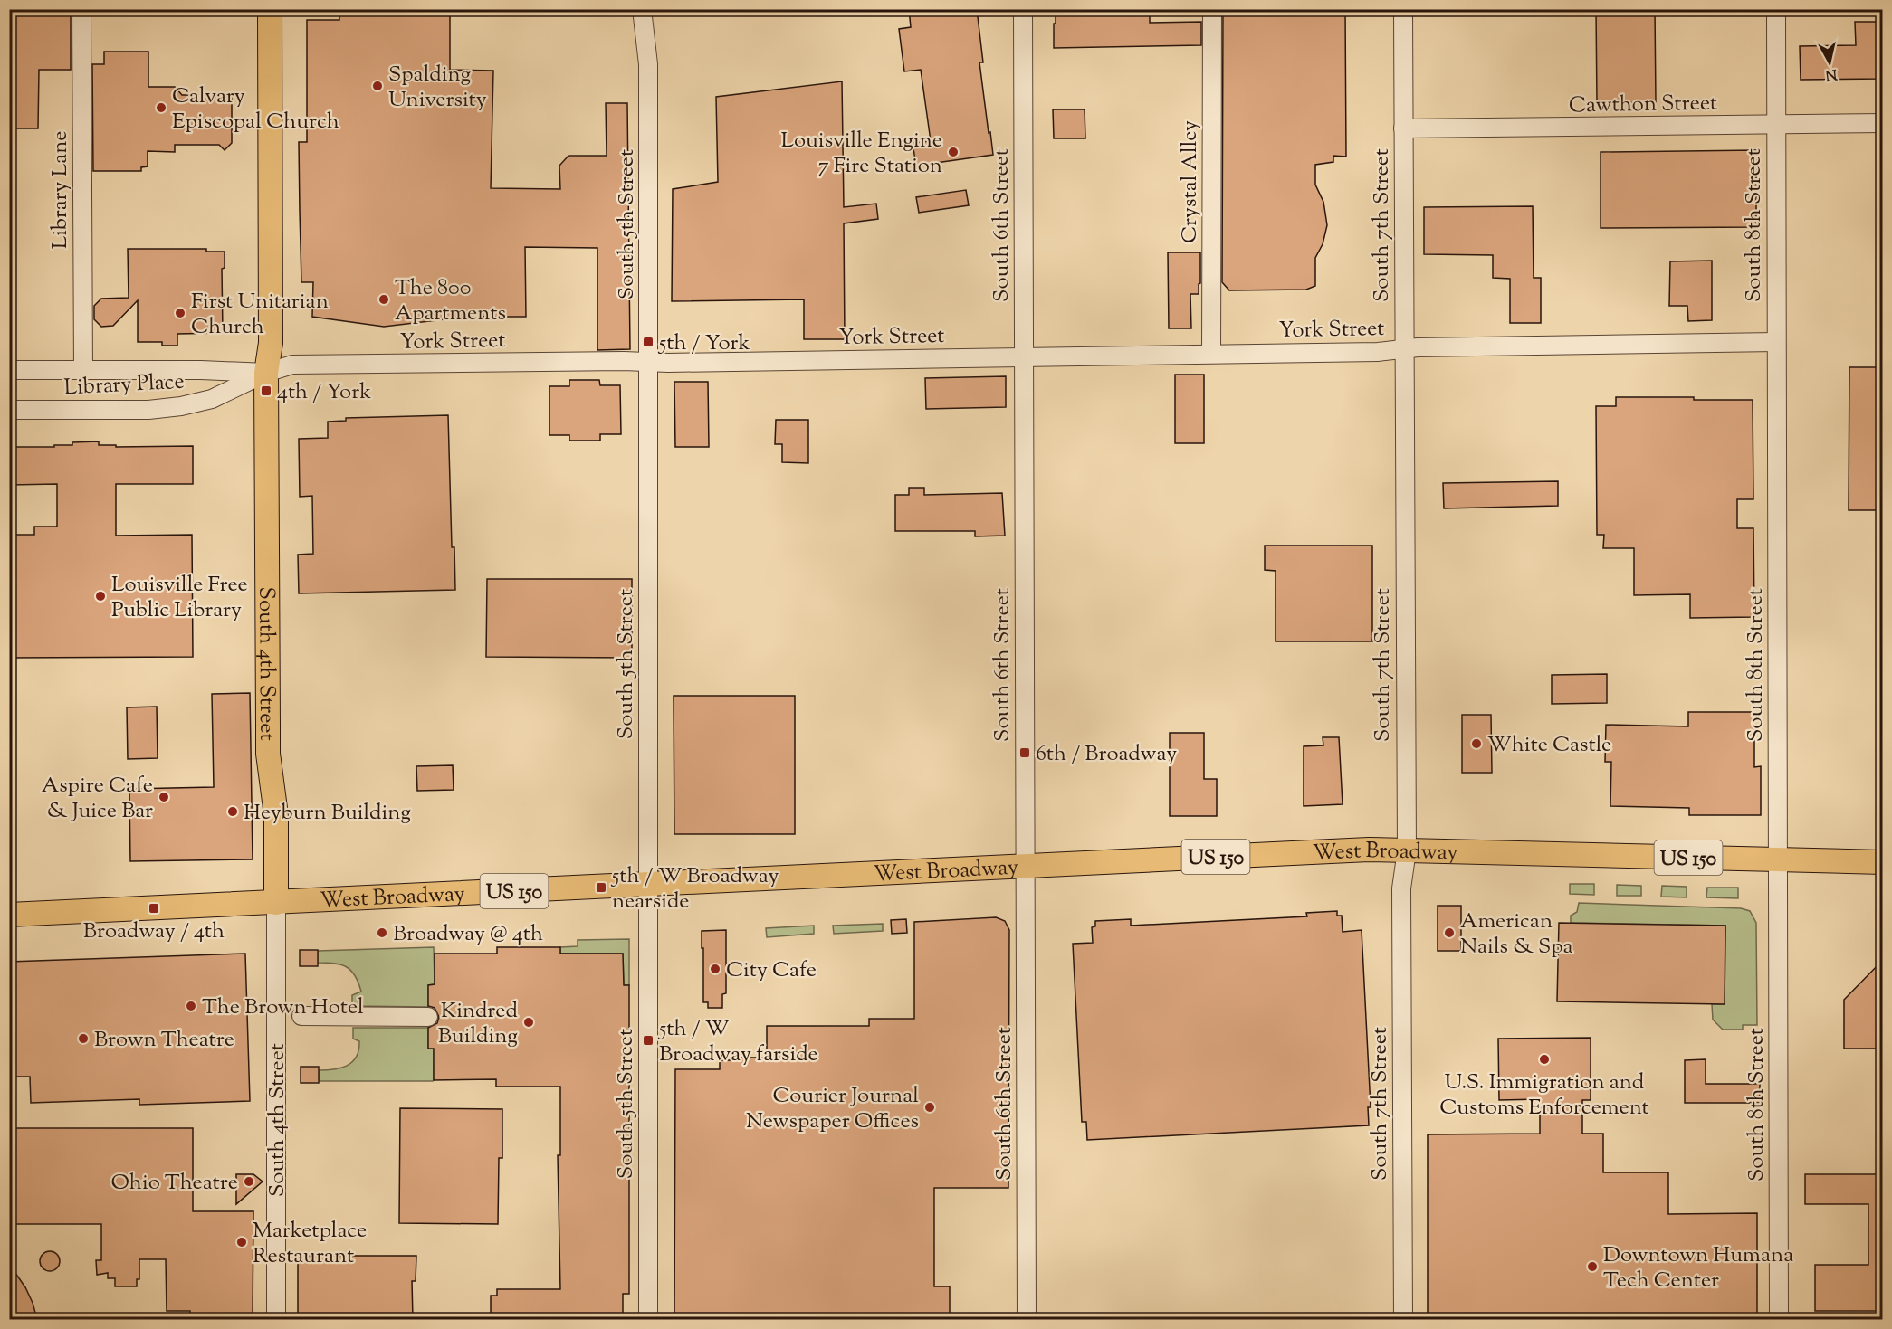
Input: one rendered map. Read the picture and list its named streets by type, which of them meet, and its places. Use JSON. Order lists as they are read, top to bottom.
{
  "streets": {
    "main road": ["South 4th Street", "West Broadway", "US 150"],
    "street": [
      "Cawthon Street",
      "Crystal Alley",
      "Library Lane",
      "South 5th Street",
      "South 6th Street",
      "South 7th Street",
      "South 8th Street",
      "York Street",
      "Library Place"
    ]
  },
  "crossings": [
    ["Cawthon Street", "South 7th Street"],
    ["Cawthon Street", "South 8th Street"],
    ["Crystal Alley", "York Street"],
    ["Library Lane", "York Street"],
    ["South 5th Street", "York Street"],
    ["South 5th Street", "West Broadway"],
    ["South 6th Street", "York Street"],
    ["South 6th Street", "West Broadway"],
    ["South 7th Street", "York Street"],
    ["South 7th Street", "West Broadway"],
    ["South 8th Street", "York Street"],
    ["South 8th Street", "West Broadway"],
    ["York Street", "Library Place"],
    ["York Street", "South 4th Street"],
    ["Library Place", "South 4th Street"],
    ["South 4th Street", "West Broadway"]
  ],
  "places": {
    "other": [
      "Spalding University",
      "Calvary Episcopal Church",
      "Louisville Engine 7 Fire Station",
      "The 800 Apartments",
      "First Unitarian Church",
      "Louisville Free Public Library",
      "White Castle",
      "Aspire Cafe & Juice Bar",
      "Heyburn Building",
      "Broadway @ 4th",
      "American Nails & Spa",
      "City Cafe",
      "The Brown Hotel",
      "Kindred Building",
      "Brown Theatre",
      "U.S. Immigration and Customs Enforcement",
      "Courier Journal Newspaper Offices",
      "Ohio Theatre",
      "Marketplace Restaurant",
      "Downtown Humana Tech Center"
    ],
    "transit": [
      "5th / York",
      "4th / York",
      "6th / Broadway",
      "5th / W Broadway nearside",
      "Broadway / 4th",
      "5th / W Broadway farside"
    ]
  },
  "north": "bottom"
}
